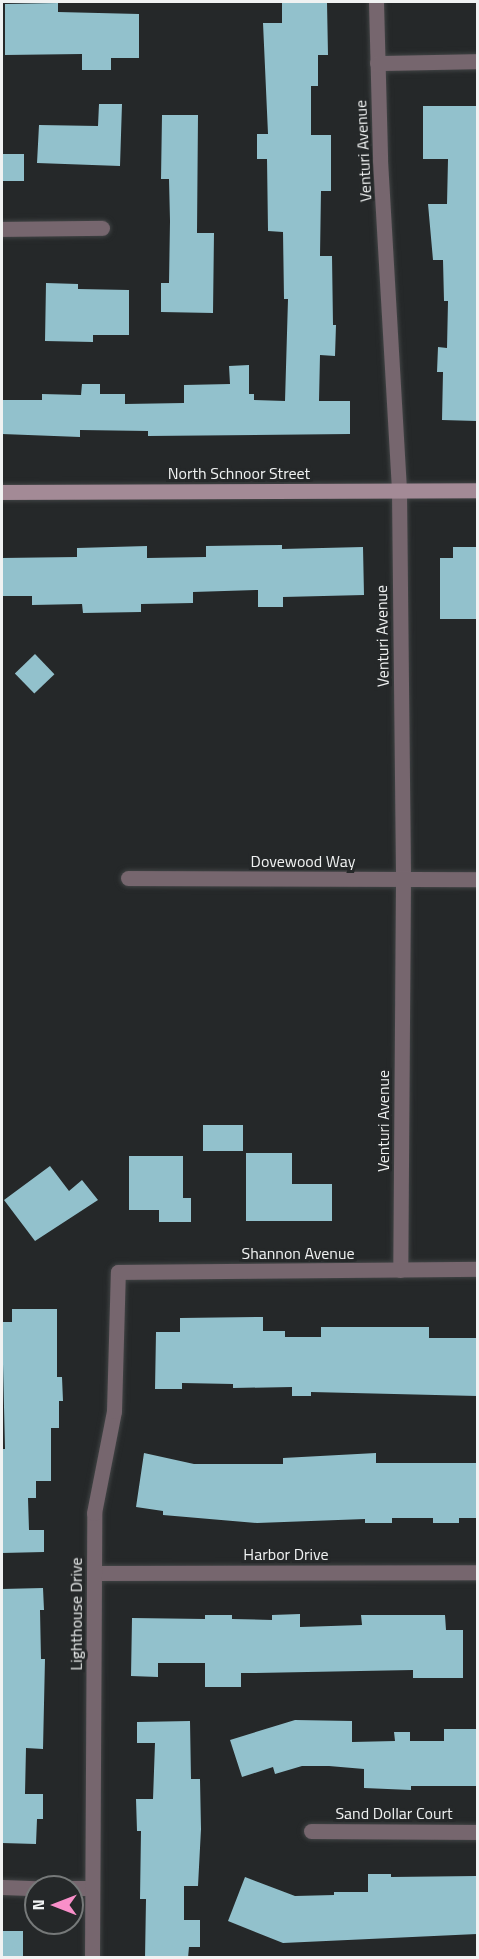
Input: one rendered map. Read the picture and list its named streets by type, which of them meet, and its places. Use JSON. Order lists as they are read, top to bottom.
{
  "streets": {
    "street": [
      "Venturi Avenue",
      "North Schnoor Street",
      "Dovewood Way",
      "Shannon Avenue",
      "Harbor Drive",
      "Lighthouse Drive",
      "Sand Dollar Court"
    ]
  },
  "crossings": [
    ["Venturi Avenue", "North Schnoor Street"],
    ["Venturi Avenue", "Dovewood Way"],
    ["Venturi Avenue", "Shannon Avenue"],
    ["Shannon Avenue", "Lighthouse Drive"],
    ["Harbor Drive", "Lighthouse Drive"]
  ],
  "north": "left"
}
